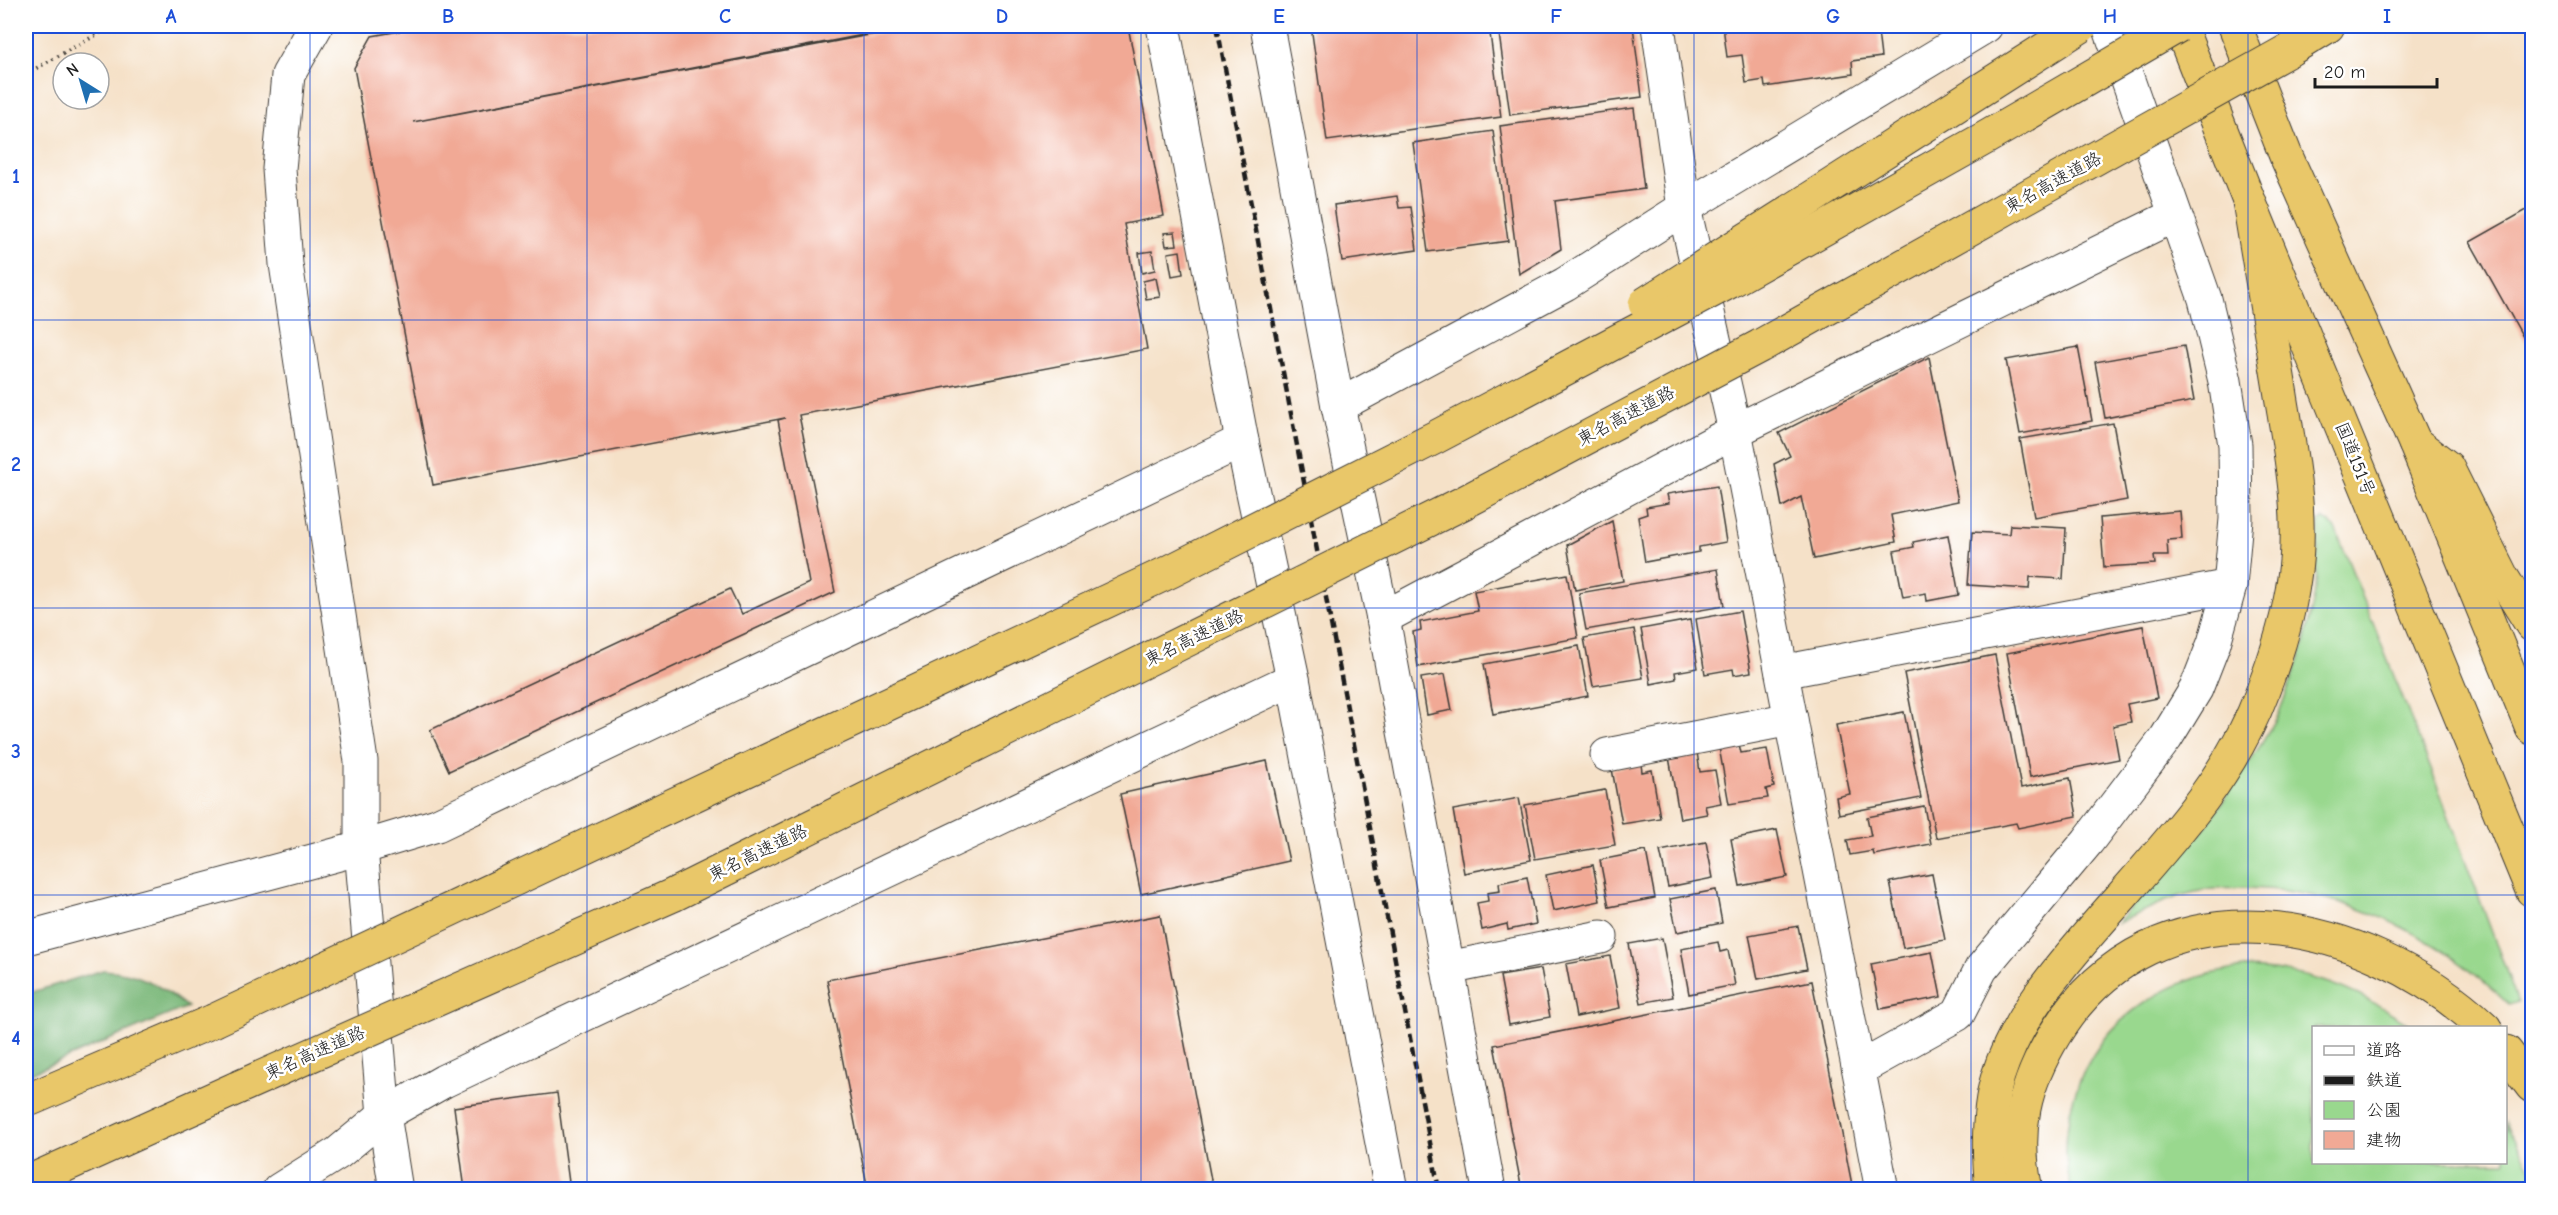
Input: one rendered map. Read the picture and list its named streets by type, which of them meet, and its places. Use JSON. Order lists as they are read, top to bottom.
{
  "streets": {
    "highway": ["東名高速道路", "国道151号"]
  },
  "legend": [
    "道路",
    "鉄道",
    "公園",
    "建物"
  ],
  "scale_bar": "20 m",
  "north": "top left",
  "grid": {
    "columns": [
      "A",
      "B",
      "C",
      "D",
      "E",
      "F",
      "G",
      "H",
      "I"
    ],
    "rows": [
      "1",
      "2",
      "3",
      "4"
    ]
  }
}
